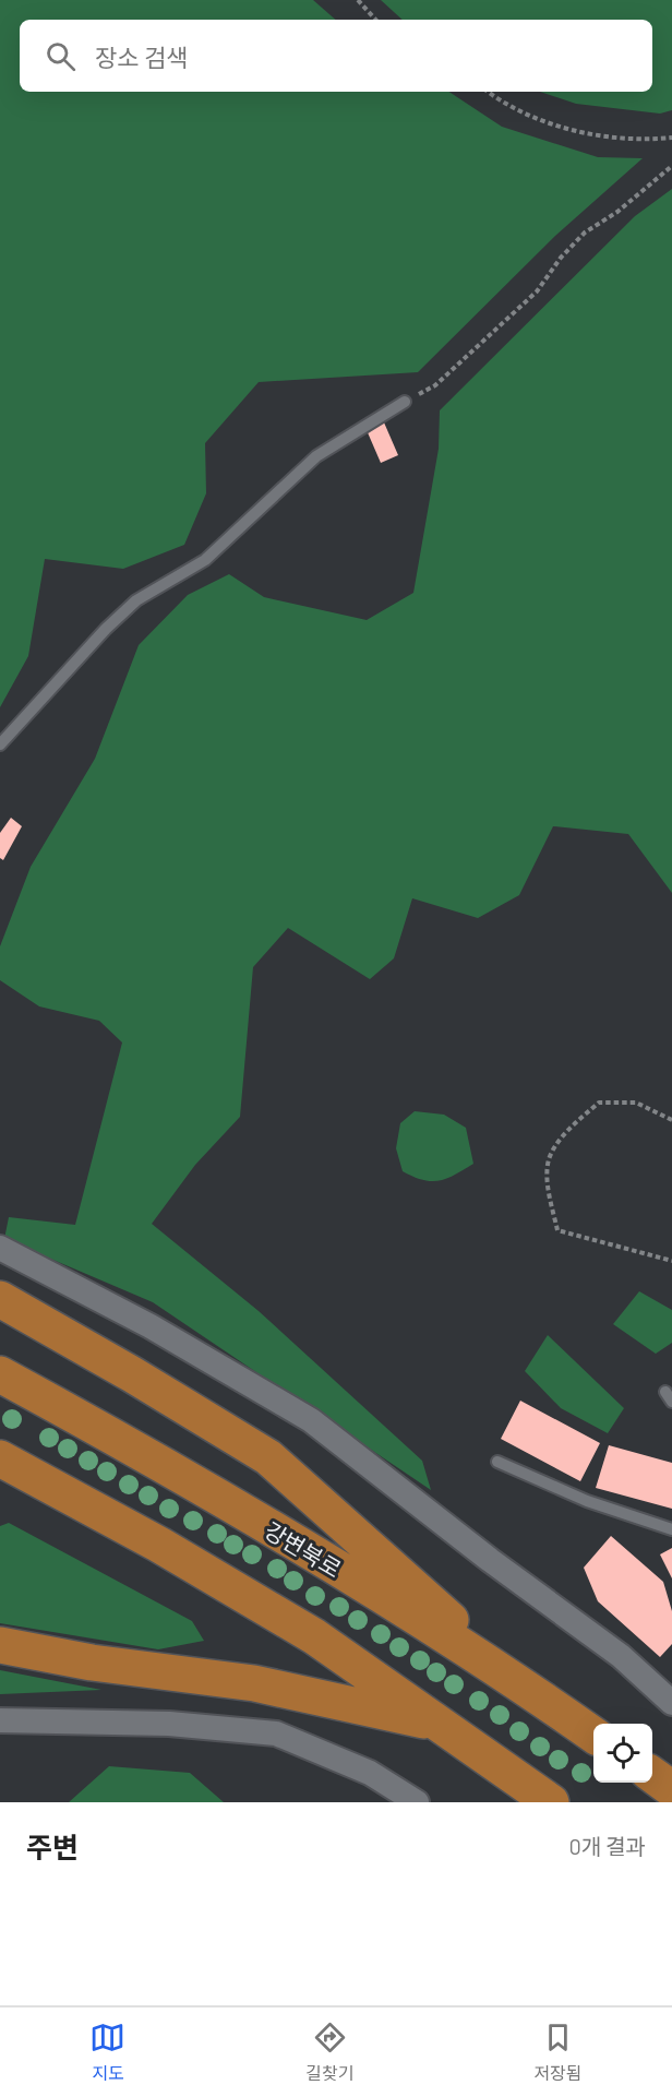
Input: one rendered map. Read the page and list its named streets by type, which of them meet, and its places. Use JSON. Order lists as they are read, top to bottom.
{
  "streets": {
    "highway": ["강변북로"]
  },
  "page": {
    "search": "장소 검색",
    "heading": ["주변", "0개 결과"],
    "nav": ["지도", "길찾기", "저장됨"]
  }
}
